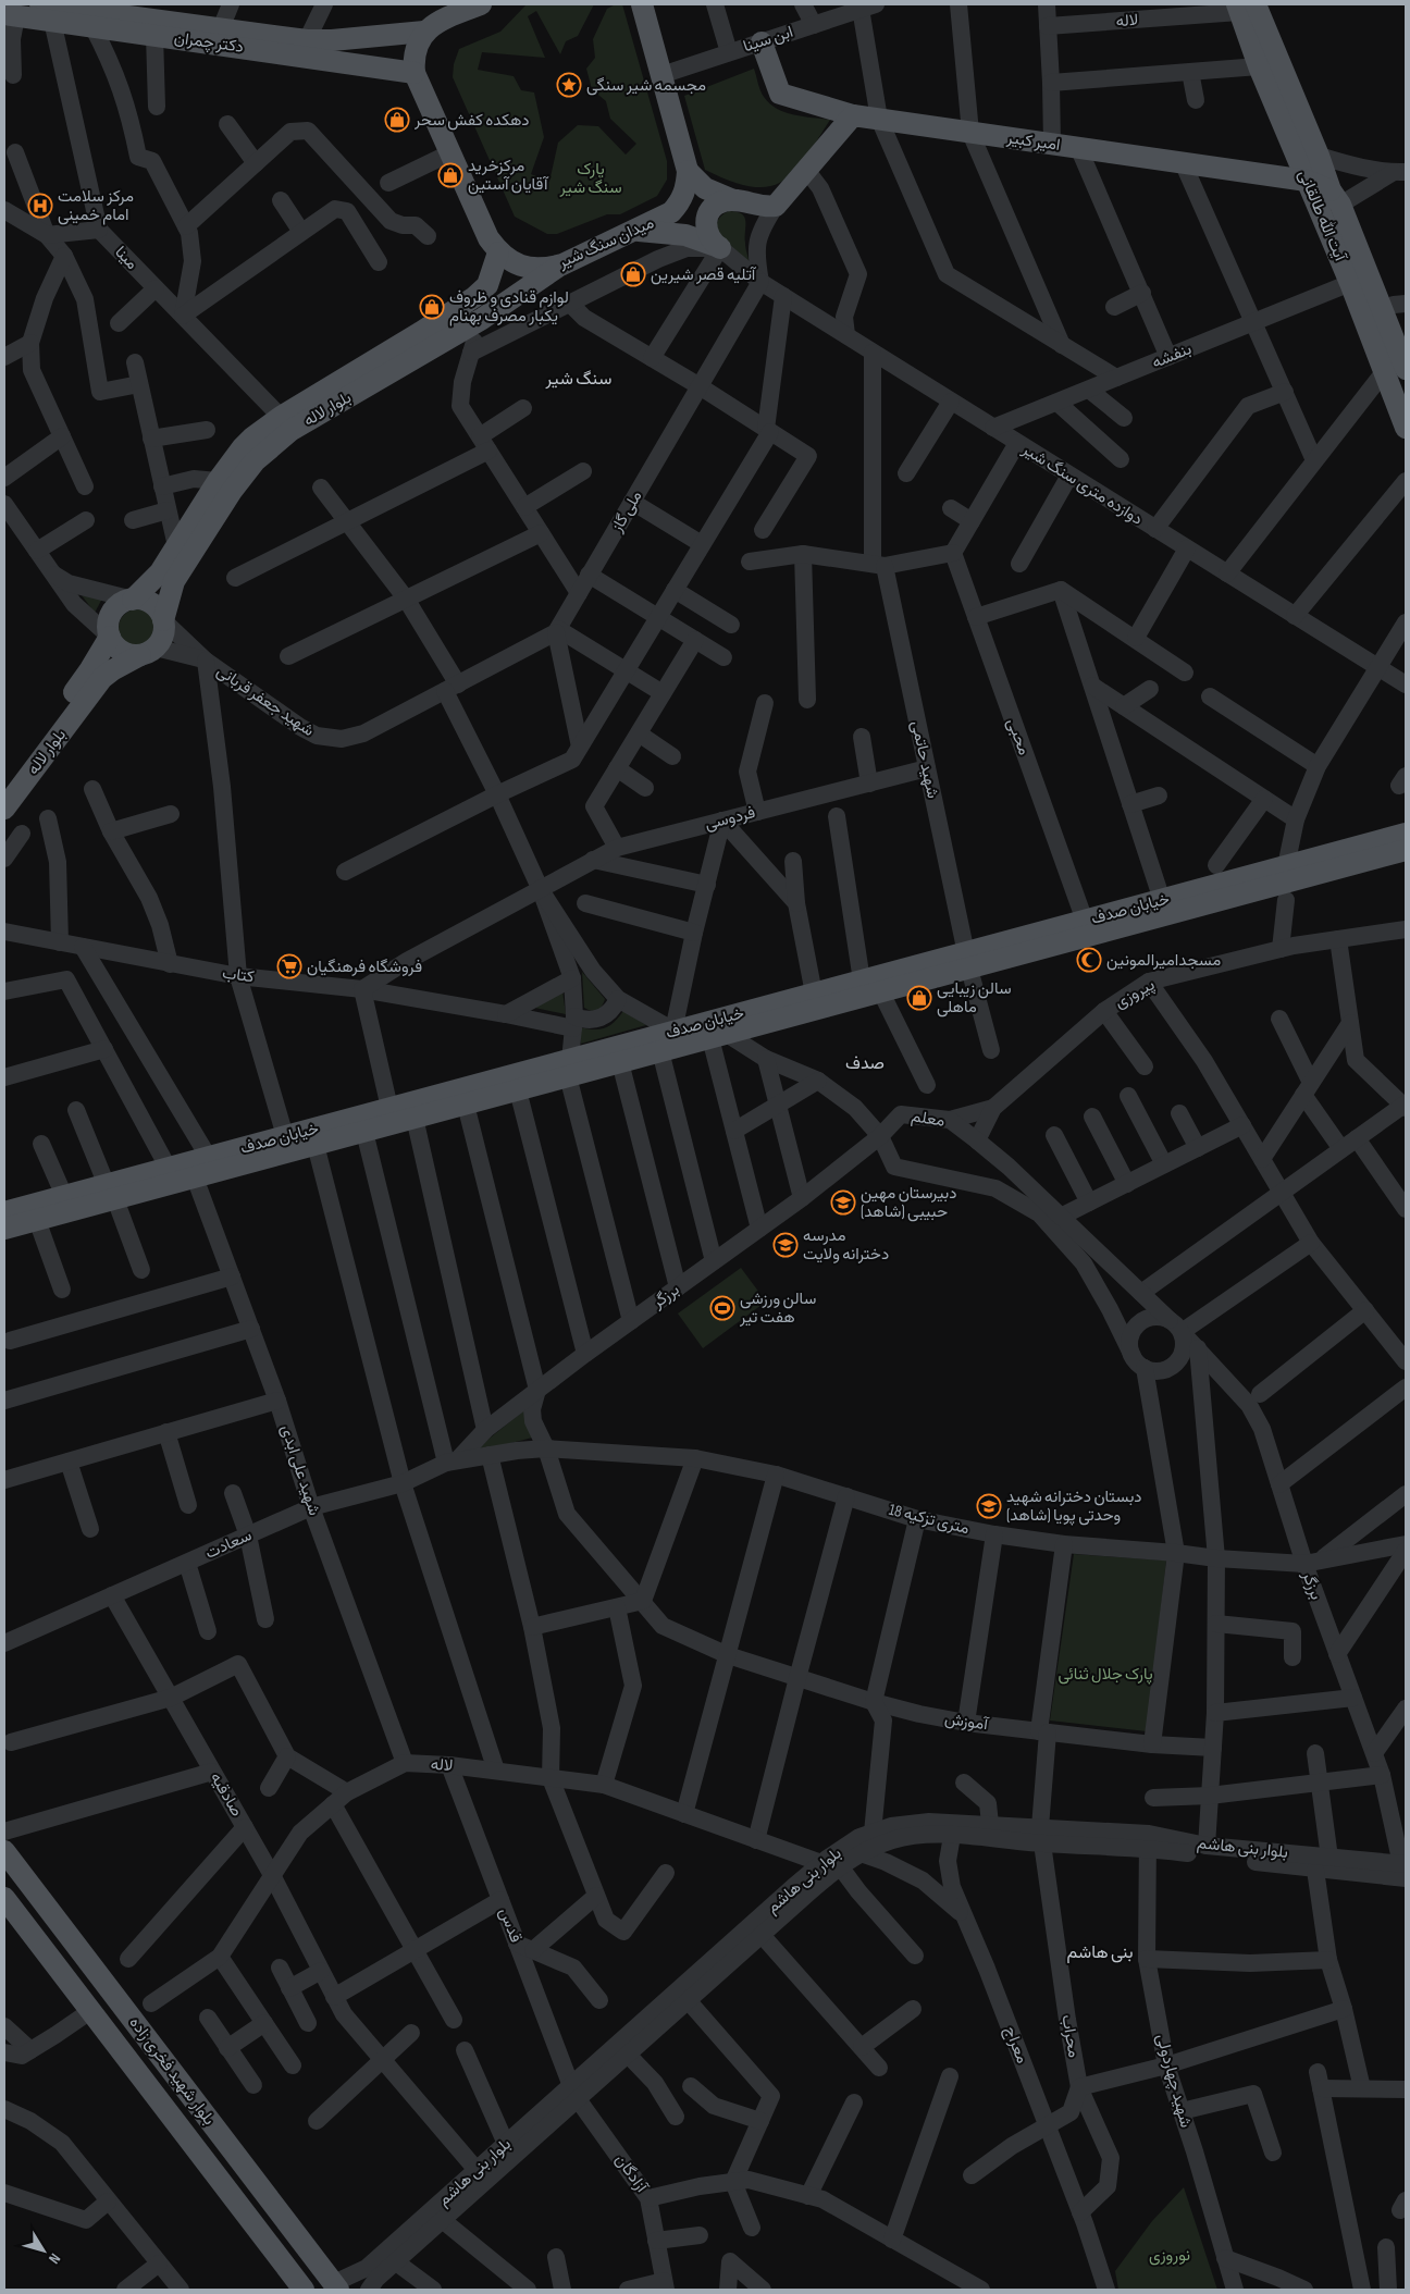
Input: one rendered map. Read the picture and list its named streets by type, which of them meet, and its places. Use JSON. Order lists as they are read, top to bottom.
{
  "streets": {
    "main road": [
      "دکتر چمران",
      "امیر کبیر",
      "آیت الله طالقانی",
      "میدان سنگ شیر",
      "بلوار لاله",
      "خیابان صدف",
      "بلوار شهید فخری زاده"
    ],
    "street": [
      "لاله",
      "ابن سینا",
      "مینا",
      "بنفشه",
      "دوازده متری سنگ شیر",
      "ملی گاز",
      "شهید جعفر قربانی",
      "محبی",
      "شهید حاتمی",
      "فردوسی",
      "کتاب",
      "پیروزی",
      "معلم",
      "برزگر",
      "شهید علی ابدی",
      "18 متری تزکیه",
      "سعادت",
      "آموزش",
      "صادقیه",
      "بلوار بنی هاشم",
      "قدس",
      "محراب",
      "معراج",
      "شهید چهاردولی",
      "آزادگان"
    ]
  },
  "crossings": [
    ["لاله", "آیت الله طالقانی"],
    ["لاله", "شهید علی ابدی"],
    ["لاله", "صادقیه"],
    ["لاله", "بلوار بنی هاشم"],
    ["لاله", "قدس"],
    ["ابن سینا", "امیر کبیر"],
    ["ابن سینا", "میدان سنگ شیر"],
    ["دکتر چمران", "میدان سنگ شیر"],
    ["امیر کبیر", "آیت الله طالقانی"],
    ["آیت الله طالقانی", "بنفشه"],
    ["میدان سنگ شیر", "بلوار لاله"],
    ["مینا", "بلوار لاله"],
    ["بنفشه", "دوازده متری سنگ شیر"],
    ["دوازده متری سنگ شیر", "ملی گاز"],
    ["دوازده متری سنگ شیر", "شهید حاتمی"],
    ["محبی", "خیابان صدف"],
    ["شهید حاتمی", "فردوسی"],
    ["شهید حاتمی", "خیابان صدف"],
    ["فردوسی", "کتاب"],
    ["خیابان صدف", "شهید علی ابدی"],
    ["معلم", "برزگر"],
    ["برزگر", "18 متری تزکیه"],
    ["برزگر", "سعادت"],
    ["برزگر", "آموزش"],
    ["برزگر", "بلوار بنی هاشم"],
    ["شهید علی ابدی", "سعادت"],
    ["18 متری تزکیه", "سعادت"],
    ["18 متری تزکیه", "آموزش"],
    ["18 متری تزکیه", "محراب"],
    ["سعادت", "صادقیه"],
    ["آموزش", "محراب"],
    ["صادقیه", "بلوار بنی هاشم"],
    ["بلوار بنی هاشم", "قدس"],
    ["بلوار بنی هاشم", "محراب"],
    ["بلوار بنی هاشم", "معراج"],
    ["بلوار بنی هاشم", "بلوار شهید فخری زاده"],
    ["بلوار بنی هاشم", "شهید چهاردولی"],
    ["بلوار بنی هاشم", "آزادگان"],
    ["قدس", "آزادگان"],
    ["محراب", "معراج"]
  ],
  "districts": ["سنگ شیر", "صدف", "بنی هاشم"],
  "parks": ["پارک سنگ شیر", "پارک جلال ثنائی", "نوروزی"],
  "places": {
    "place": ["مجسمه شیر سنگی"],
    "shop": [
      "دهکده کفش سحر",
      "مرکزخرید آقایان آستین",
      "آتلیه قصر شیرین",
      "لوازم قنادی و ظروف یکبار مصرف بهنام",
      "سالن زیبایی ماهلی"
    ],
    "hospital": ["مرکز سلامت امام خمینی"],
    "mosque": ["مسجدامیرالمونین"],
    "supermarket": ["فروشگاه فرهنگیان"],
    "school or university": ["دبیرستان مهین حبیبی (شاهد)", "مدرسه دخترانه ولایت", "دبستان دخترانه شهید وحدتی پویا (شاهد)"],
    "sports": ["سالن ورزشی هفت تیر"]
  },
  "north": "bottom right"
}
